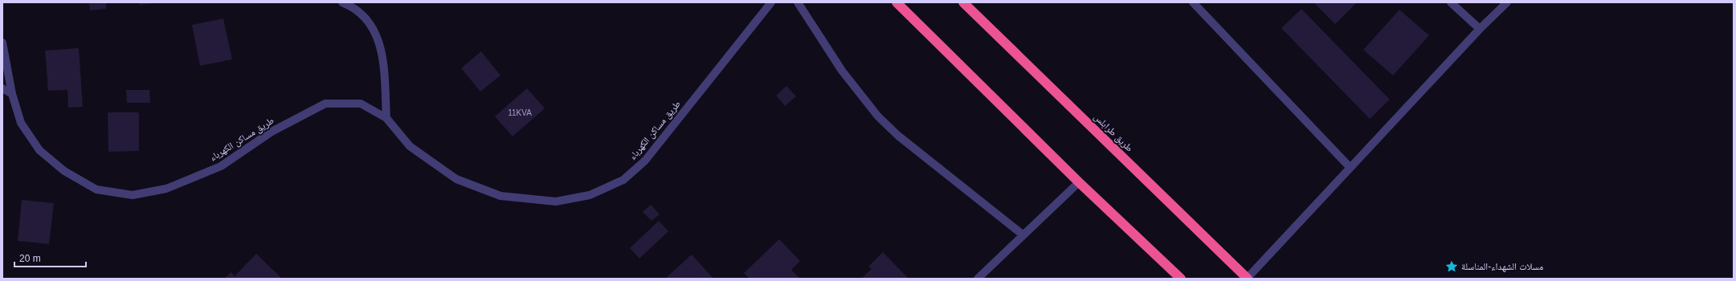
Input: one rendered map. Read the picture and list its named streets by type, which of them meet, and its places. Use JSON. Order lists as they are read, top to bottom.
{
  "streets": {
    "highway": ["طريق طرابلس"],
    "street": ["طريق مساكن الكهرباء"]
  },
  "places": {
    "place": ["مسلات الشهداء-المناسلة"]
  },
  "house_numbers": ["11KVA"],
  "scale_bar": "20 m"
}
